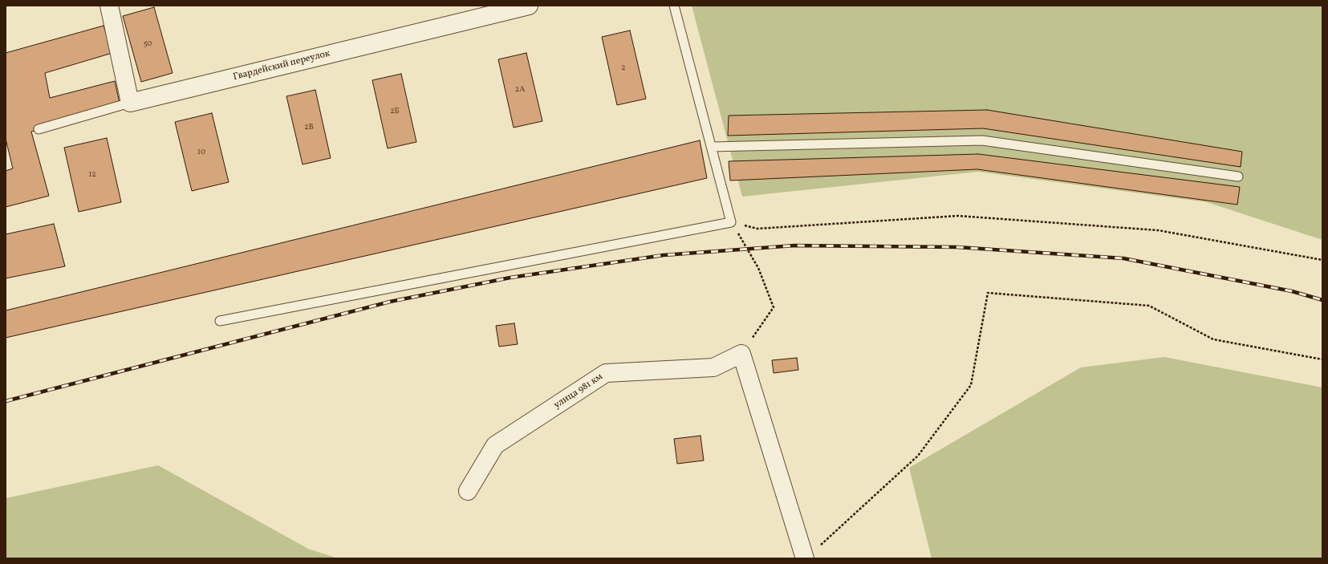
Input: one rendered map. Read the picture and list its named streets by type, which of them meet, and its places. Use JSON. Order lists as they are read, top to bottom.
{
  "streets": {
    "street": ["Гвардейский переулок", "улица 981 км"]
  },
  "house_numbers": [
    "50",
    "2",
    "2А",
    "2Б",
    "2В",
    "10",
    "12"
  ]
}
